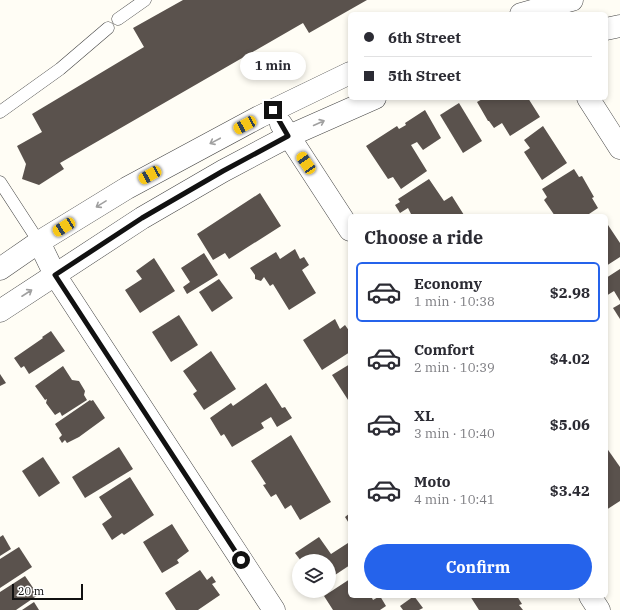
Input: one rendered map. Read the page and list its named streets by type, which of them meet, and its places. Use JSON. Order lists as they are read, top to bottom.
{
  "scale_bar": "20 m",
  "page": {
    "banner": ["6th Street", "5th Street"],
    "bubble": "1 min",
    "heading": "Choose a ride",
    "list": [
      {
        "name": "Economy",
        "note": "1 min · 10:38",
        "value": "$2.98"
      },
      {
        "name": "Comfort",
        "note": "2 min · 10:39",
        "value": "$4.02"
      },
      {
        "name": "XL",
        "note": "3 min · 10:40",
        "value": "$5.06"
      },
      {
        "name": "Moto",
        "note": "4 min · 10:41",
        "value": "$3.42"
      }
    ],
    "buttons": "Confirm",
    "scale": "20 m"
  }
}
